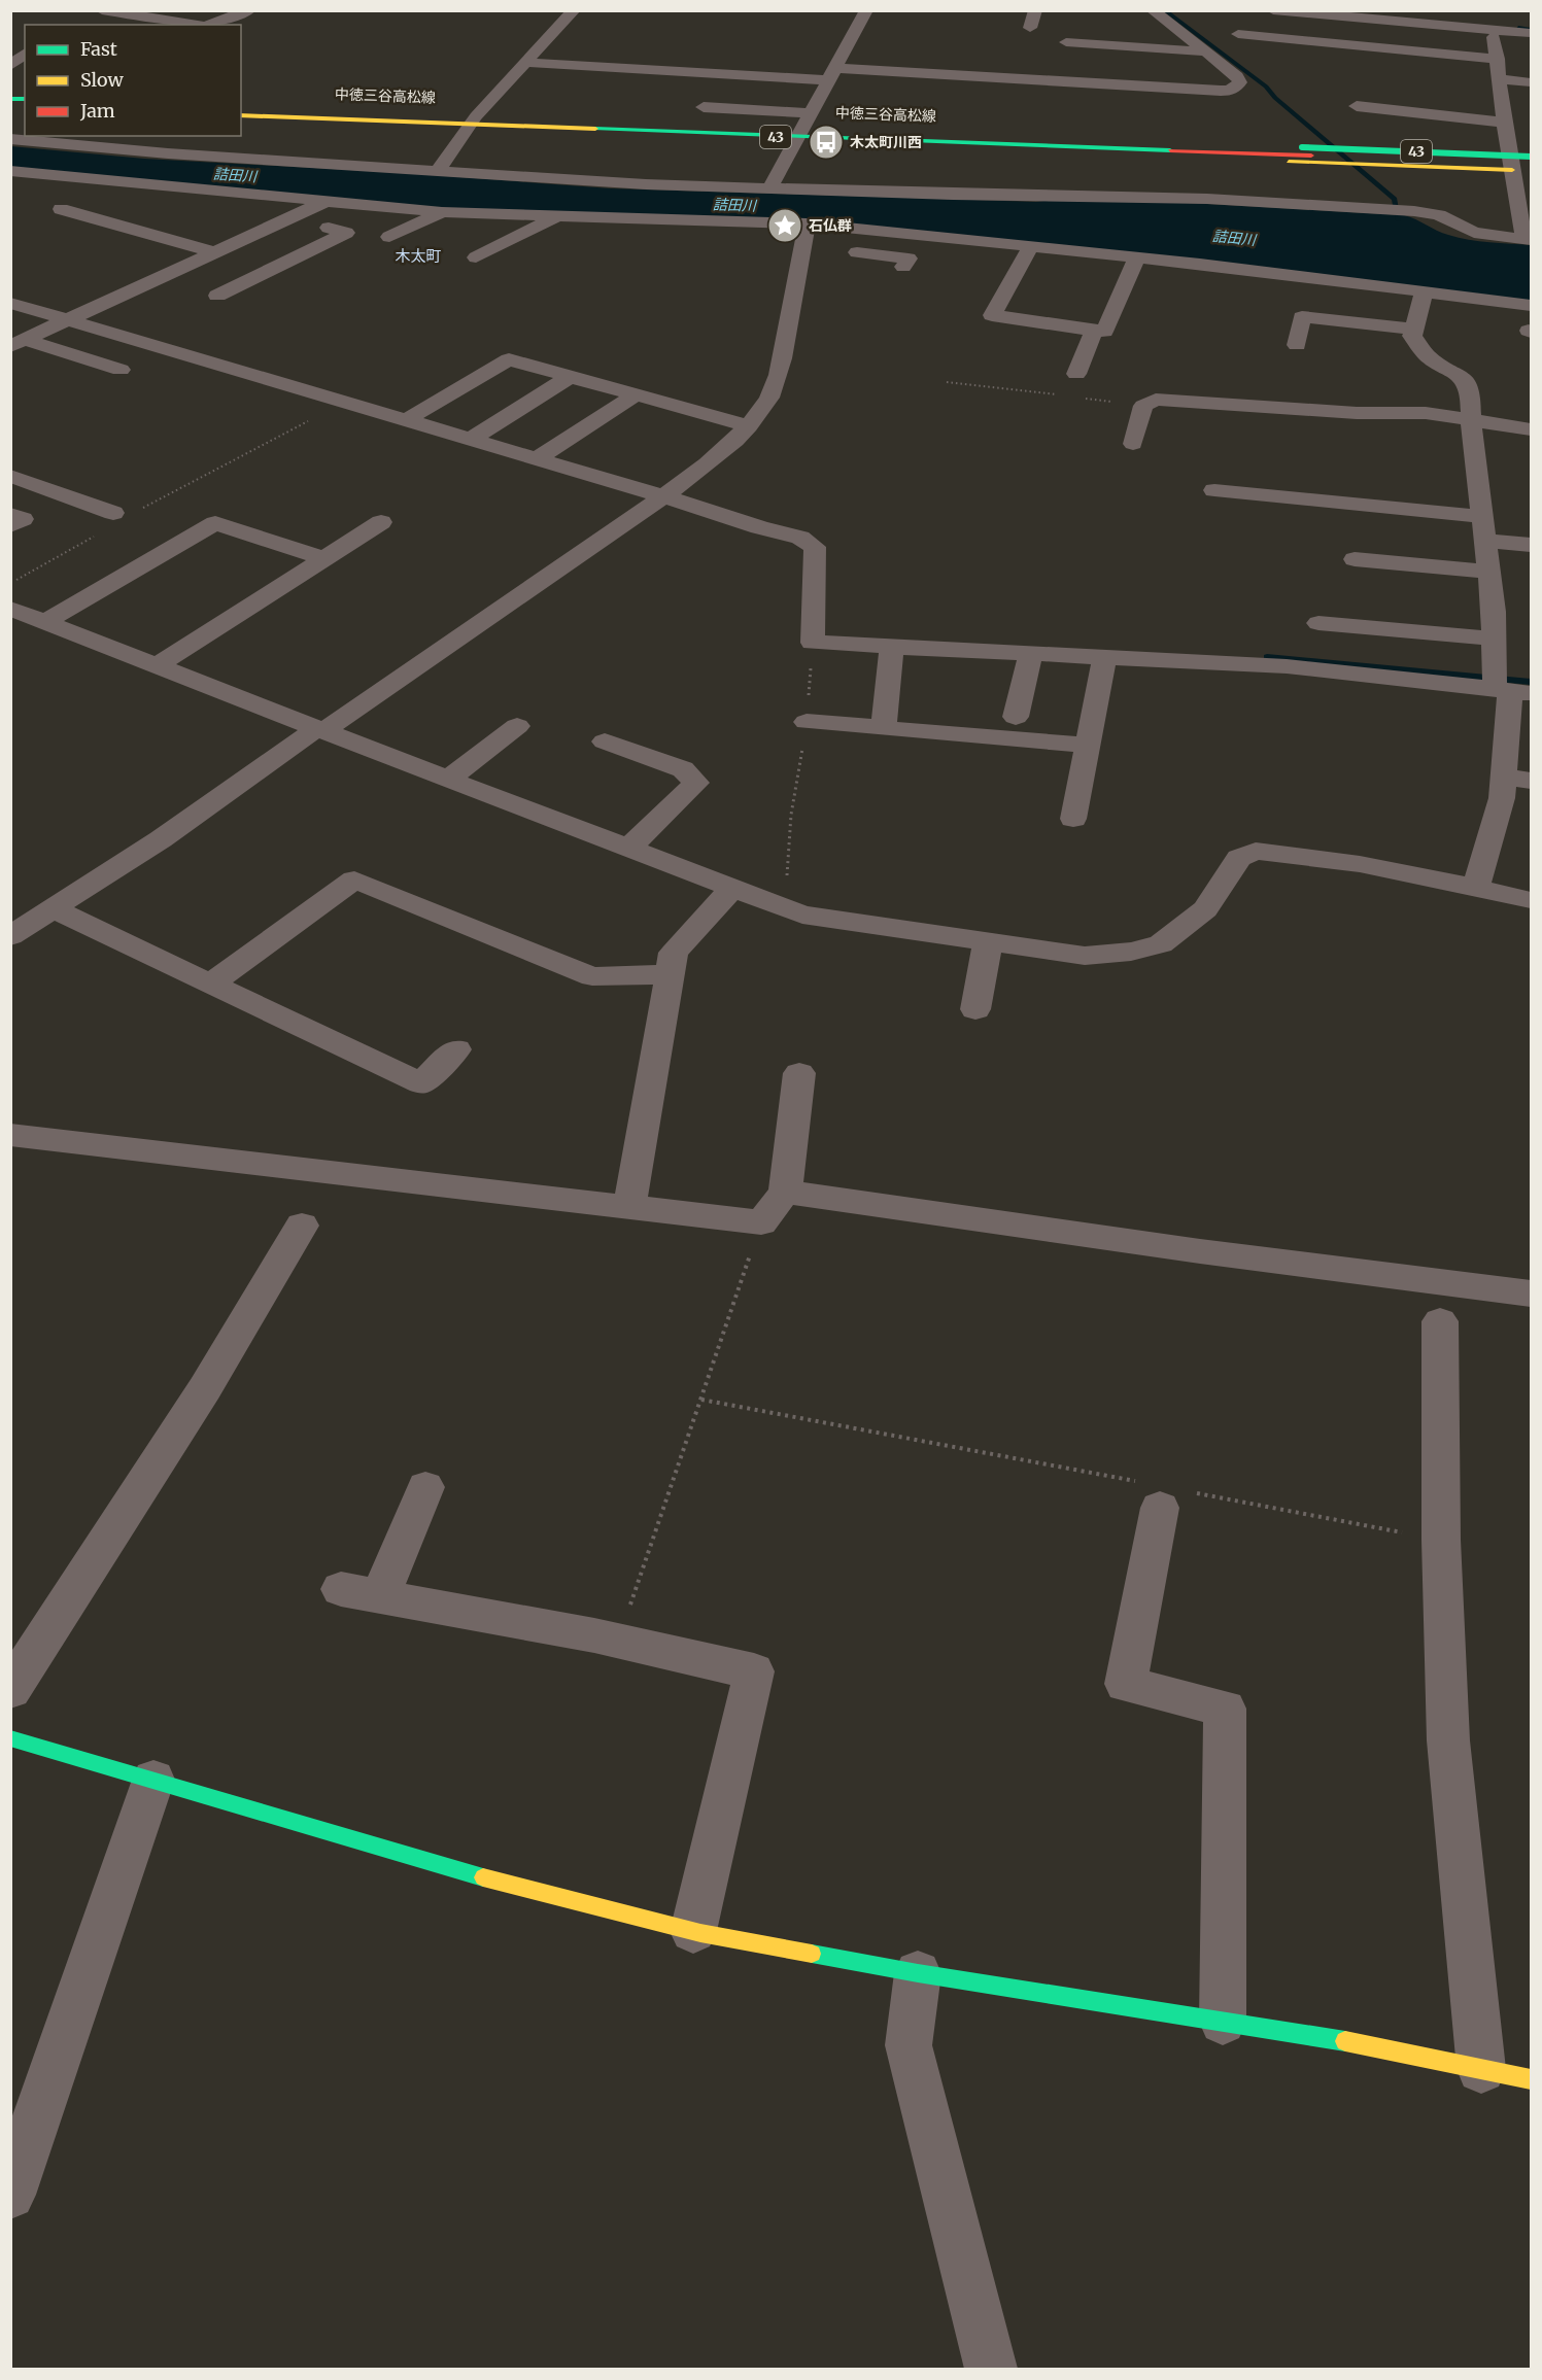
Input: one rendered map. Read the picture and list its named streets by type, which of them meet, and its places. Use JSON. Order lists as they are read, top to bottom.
{
  "streets": {
    "main road": ["中徳三谷高松線", "43"]
  },
  "districts": ["木太町"],
  "water": ["詰田川"],
  "places": {
    "bus stop": ["木太町川西"],
    "place": ["石仏群"]
  },
  "legend": ["Fast", "Slow", "Jam"]
}
